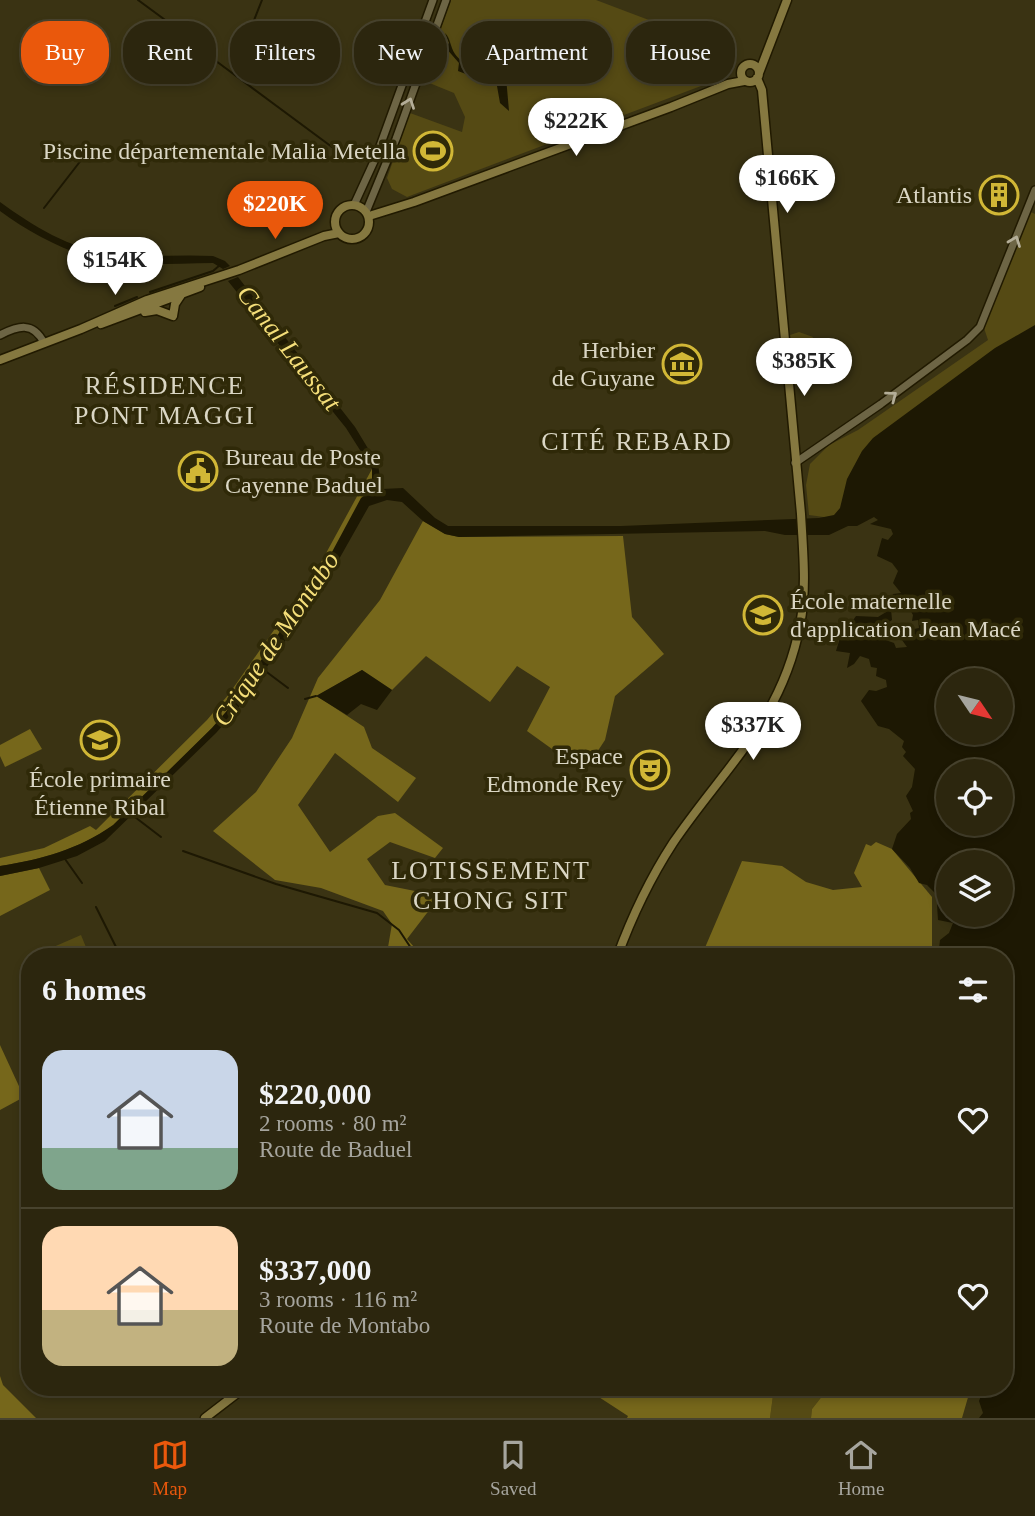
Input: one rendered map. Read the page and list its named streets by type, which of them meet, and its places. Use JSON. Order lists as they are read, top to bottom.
{
  "districts": ["RÉSIDENCE PONT MAGGI", "CITÉ REBARD", "LOTISSEMENT CHONG SIT"],
  "water": ["Canal Laussat", "Crique de Montabo"],
  "places": {
    "sports": ["Piscine départementale Malia Metella"],
    "building": ["Atlantis"],
    "museum": ["Herbier de Guyane"],
    "public building": ["Bureau de Poste Cayenne Baduel"],
    "school or university": ["École maternelle d'application Jean Macé", "École primaire Étienne Ribal"],
    "theatre": ["Espace Edmonde Rey"]
  },
  "north": "bottom right",
  "page": {
    "chip": [
      "Buy",
      "Rent",
      "Filters",
      "New",
      "Apartment",
      "House"
    ],
    "price": [
      "$222K",
      "$166K",
      "$220K",
      "$154K",
      "$385K",
      "$337K"
    ],
    "heading": "6 homes",
    "list": [
      {
        "name": "$220,000",
        "note": "2 rooms · 80 m² · Route de Baduel"
      },
      {
        "name": "$337,000",
        "note": "3 rooms · 116 m² · Route de Montabo"
      }
    ],
    "tabs": ["Map", "Saved", "Home"]
  }
}
